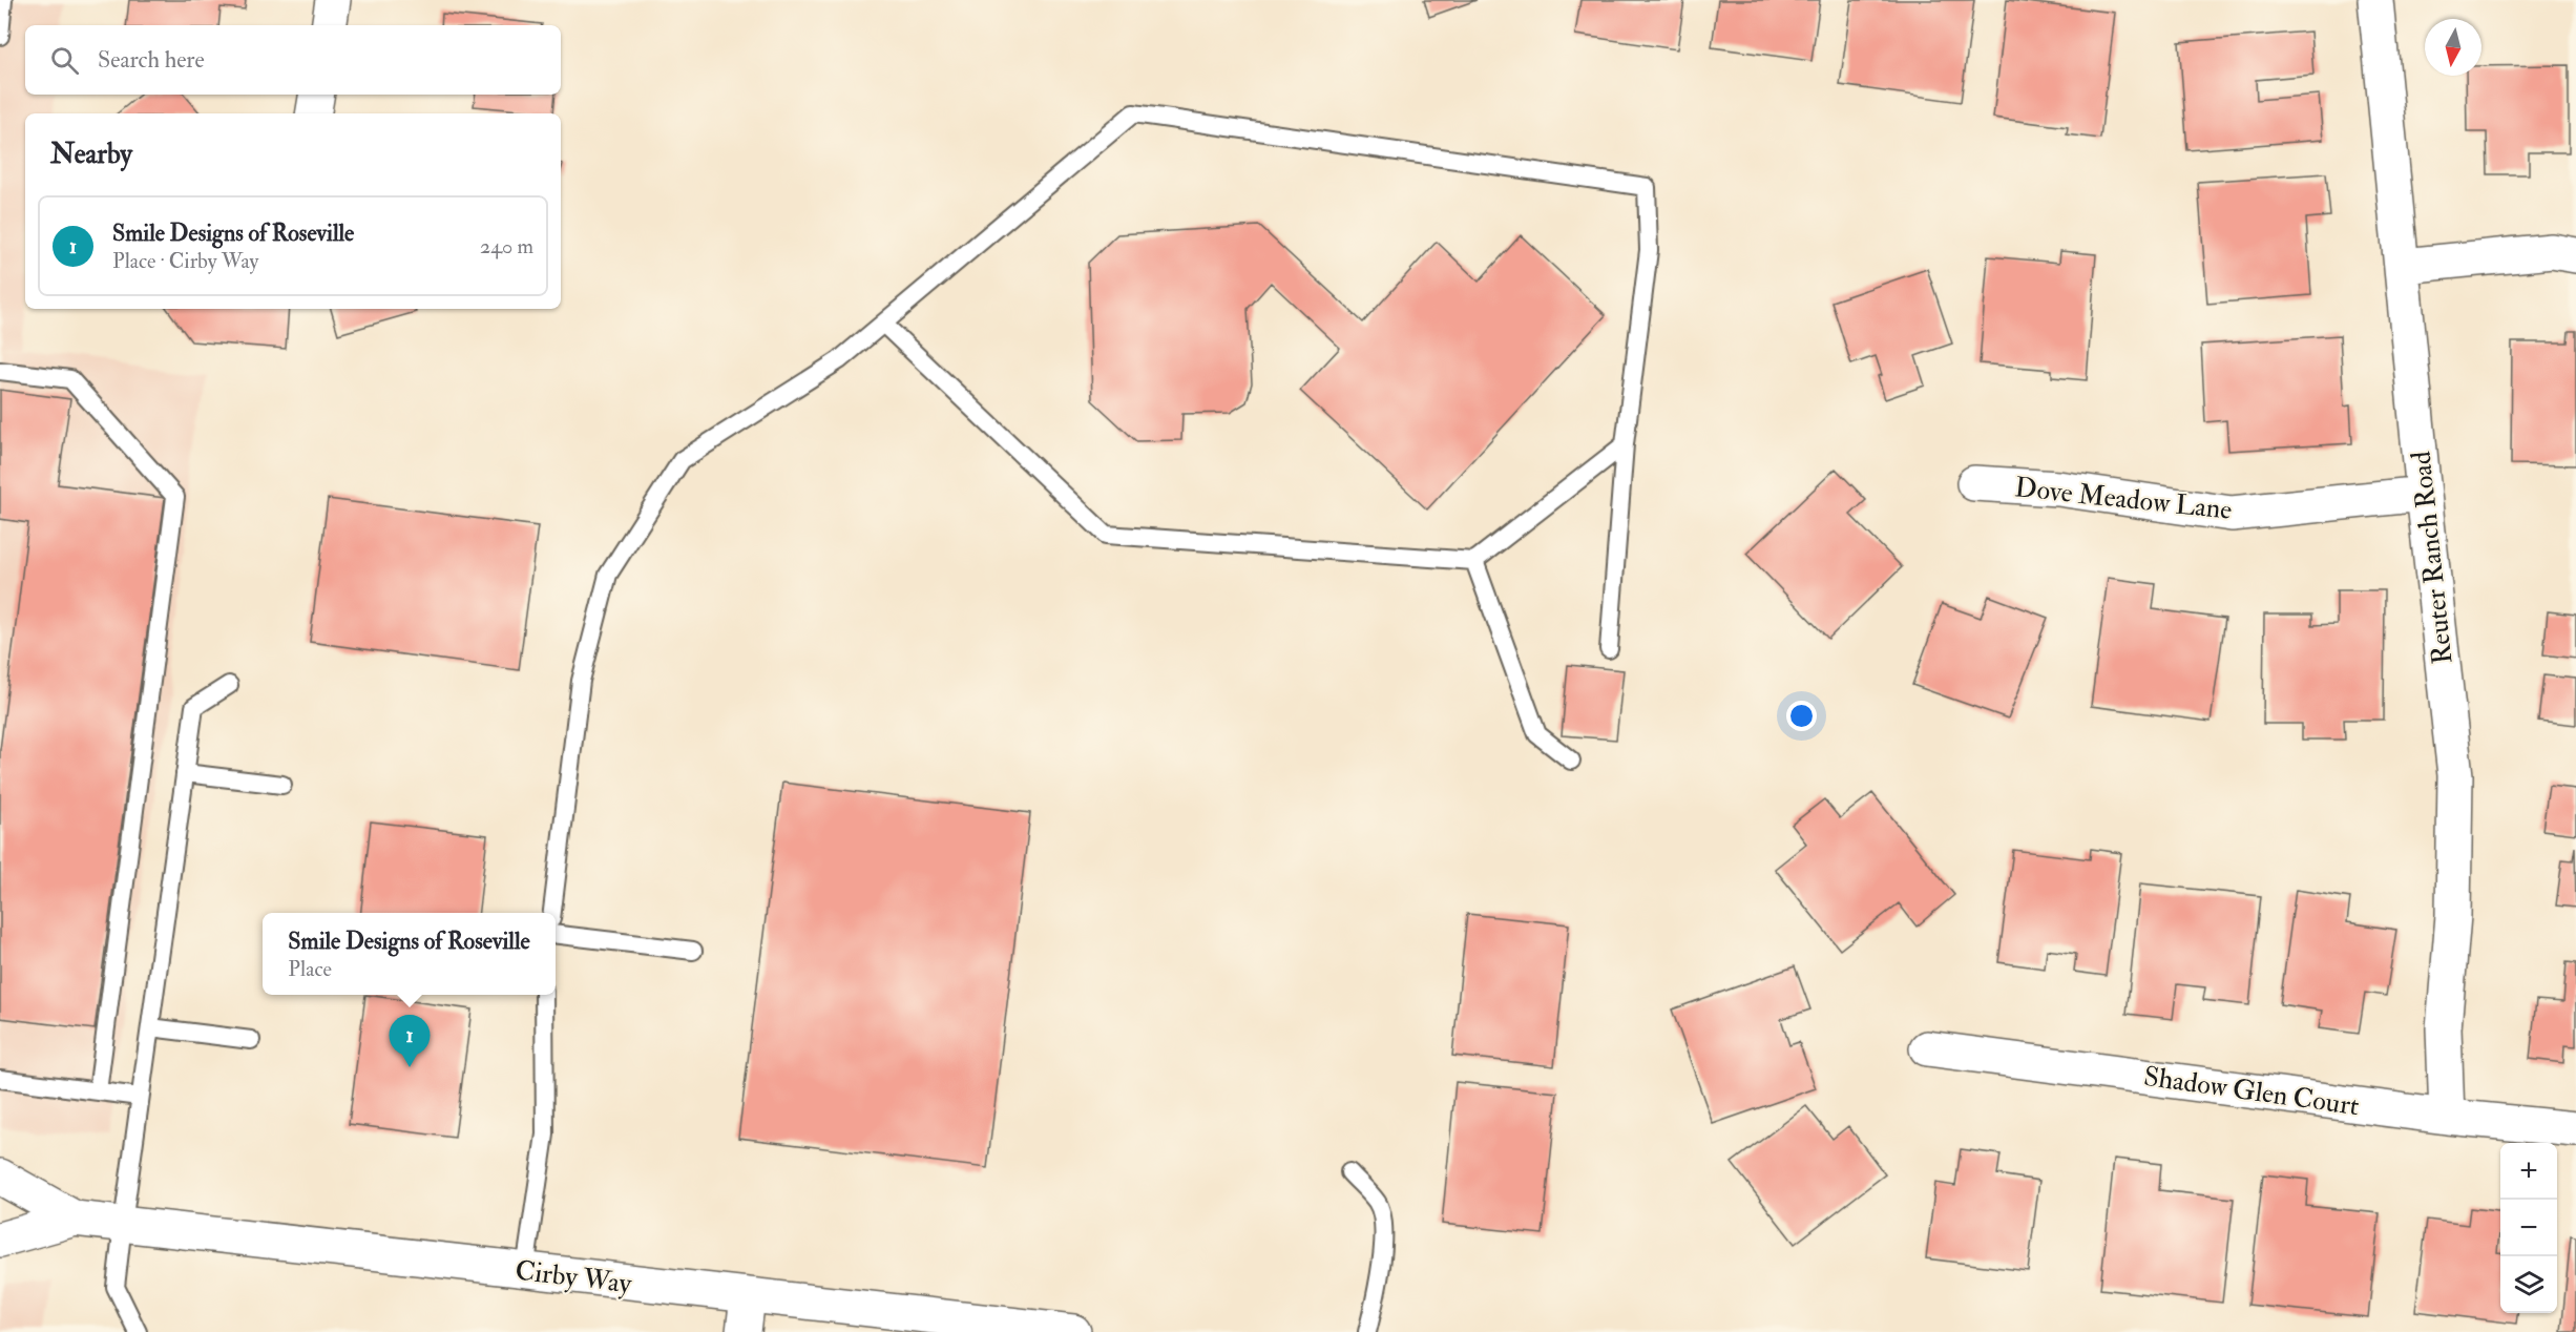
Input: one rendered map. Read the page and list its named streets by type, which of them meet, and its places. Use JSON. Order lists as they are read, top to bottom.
{
  "streets": {
    "street": [
      "Dove Meadow Lane",
      "Reuter Ranch Road",
      "Shadow Glen Court",
      "Cirby Way"
    ]
  },
  "crossings": [
    ["Dove Meadow Lane", "Reuter Ranch Road"],
    ["Reuter Ranch Road", "Shadow Glen Court"]
  ],
  "north": "bottom",
  "page": {
    "search": "Search here",
    "heading": "Nearby",
    "list": [
      {
        "mark": "1",
        "name": "Smile Designs of Roseville",
        "note": "Place · Cirby Way",
        "value": "240 m"
      }
    ],
    "popup": ["Smile Designs of Roseville", "Place"],
    "pins": "1",
    "map_buttons": ["+", "−"]
  }
}
